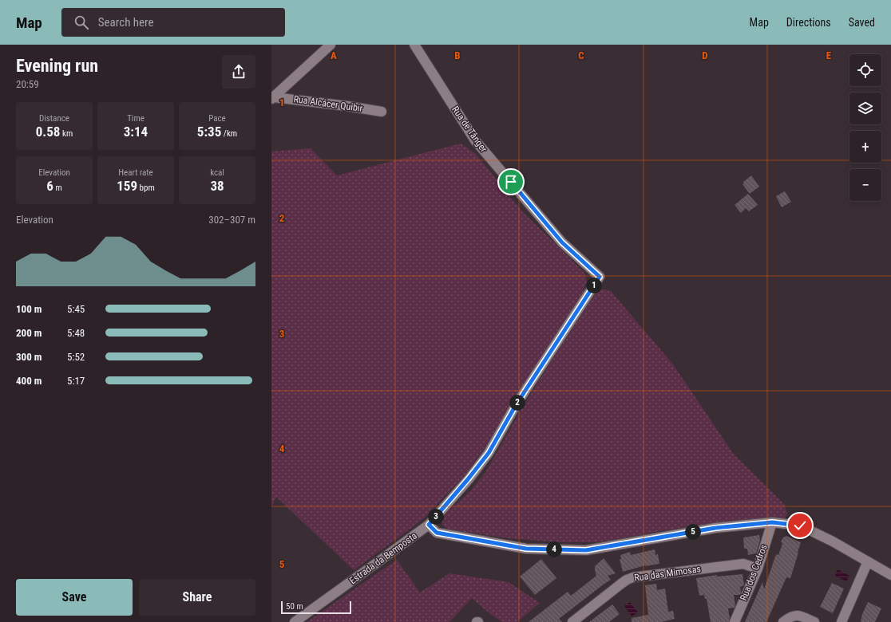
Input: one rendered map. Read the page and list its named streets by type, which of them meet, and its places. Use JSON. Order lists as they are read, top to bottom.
{
  "streets": {
    "street": [
      "Rua Alcácer Quibir",
      "Rua de Tânger",
      "Estrada da Bemposta",
      "Rua dos Cedros",
      "Rua das Mimosas"
    ]
  },
  "crossings": [
    ["Rua de Tânger", "Estrada da Bemposta"],
    ["Rua dos Cedros", "Rua das Mimosas"]
  ],
  "scale_bar": "50 m",
  "page": {
    "header": "Map",
    "search": "Search here",
    "nav": ["Map", "Directions", "Saved"],
    "heading": ["Evening run", "20:59"],
    "map_buttons": ["+", "−"],
    "stats": [
      ["Distance", "0.58 km"],
      ["Time", "3:14"],
      ["Pace", "5:35 /km"],
      ["Elevation", "6 m"],
      ["Heart rate", "159 bpm"],
      ["kcal", "38"]
    ],
    "chart": ["Elevation", "302–307 m"],
    "pins": [
      "1",
      "2",
      "3",
      "5",
      "4"
    ],
    "list": [
      {
        "name": "100 m",
        "note": "5:45"
      },
      {
        "name": "200 m",
        "note": "5:48"
      },
      {
        "name": "300 m",
        "note": "5:52"
      },
      {
        "name": "400 m",
        "note": "5:17"
      }
    ],
    "buttons": ["Save", "Share"],
    "scale": "50 m"
  },
  "grid": {
    "columns": [
      "A",
      "B",
      "C",
      "D",
      "E"
    ],
    "rows": [
      "1",
      "2",
      "3",
      "4",
      "5"
    ]
  }
}
